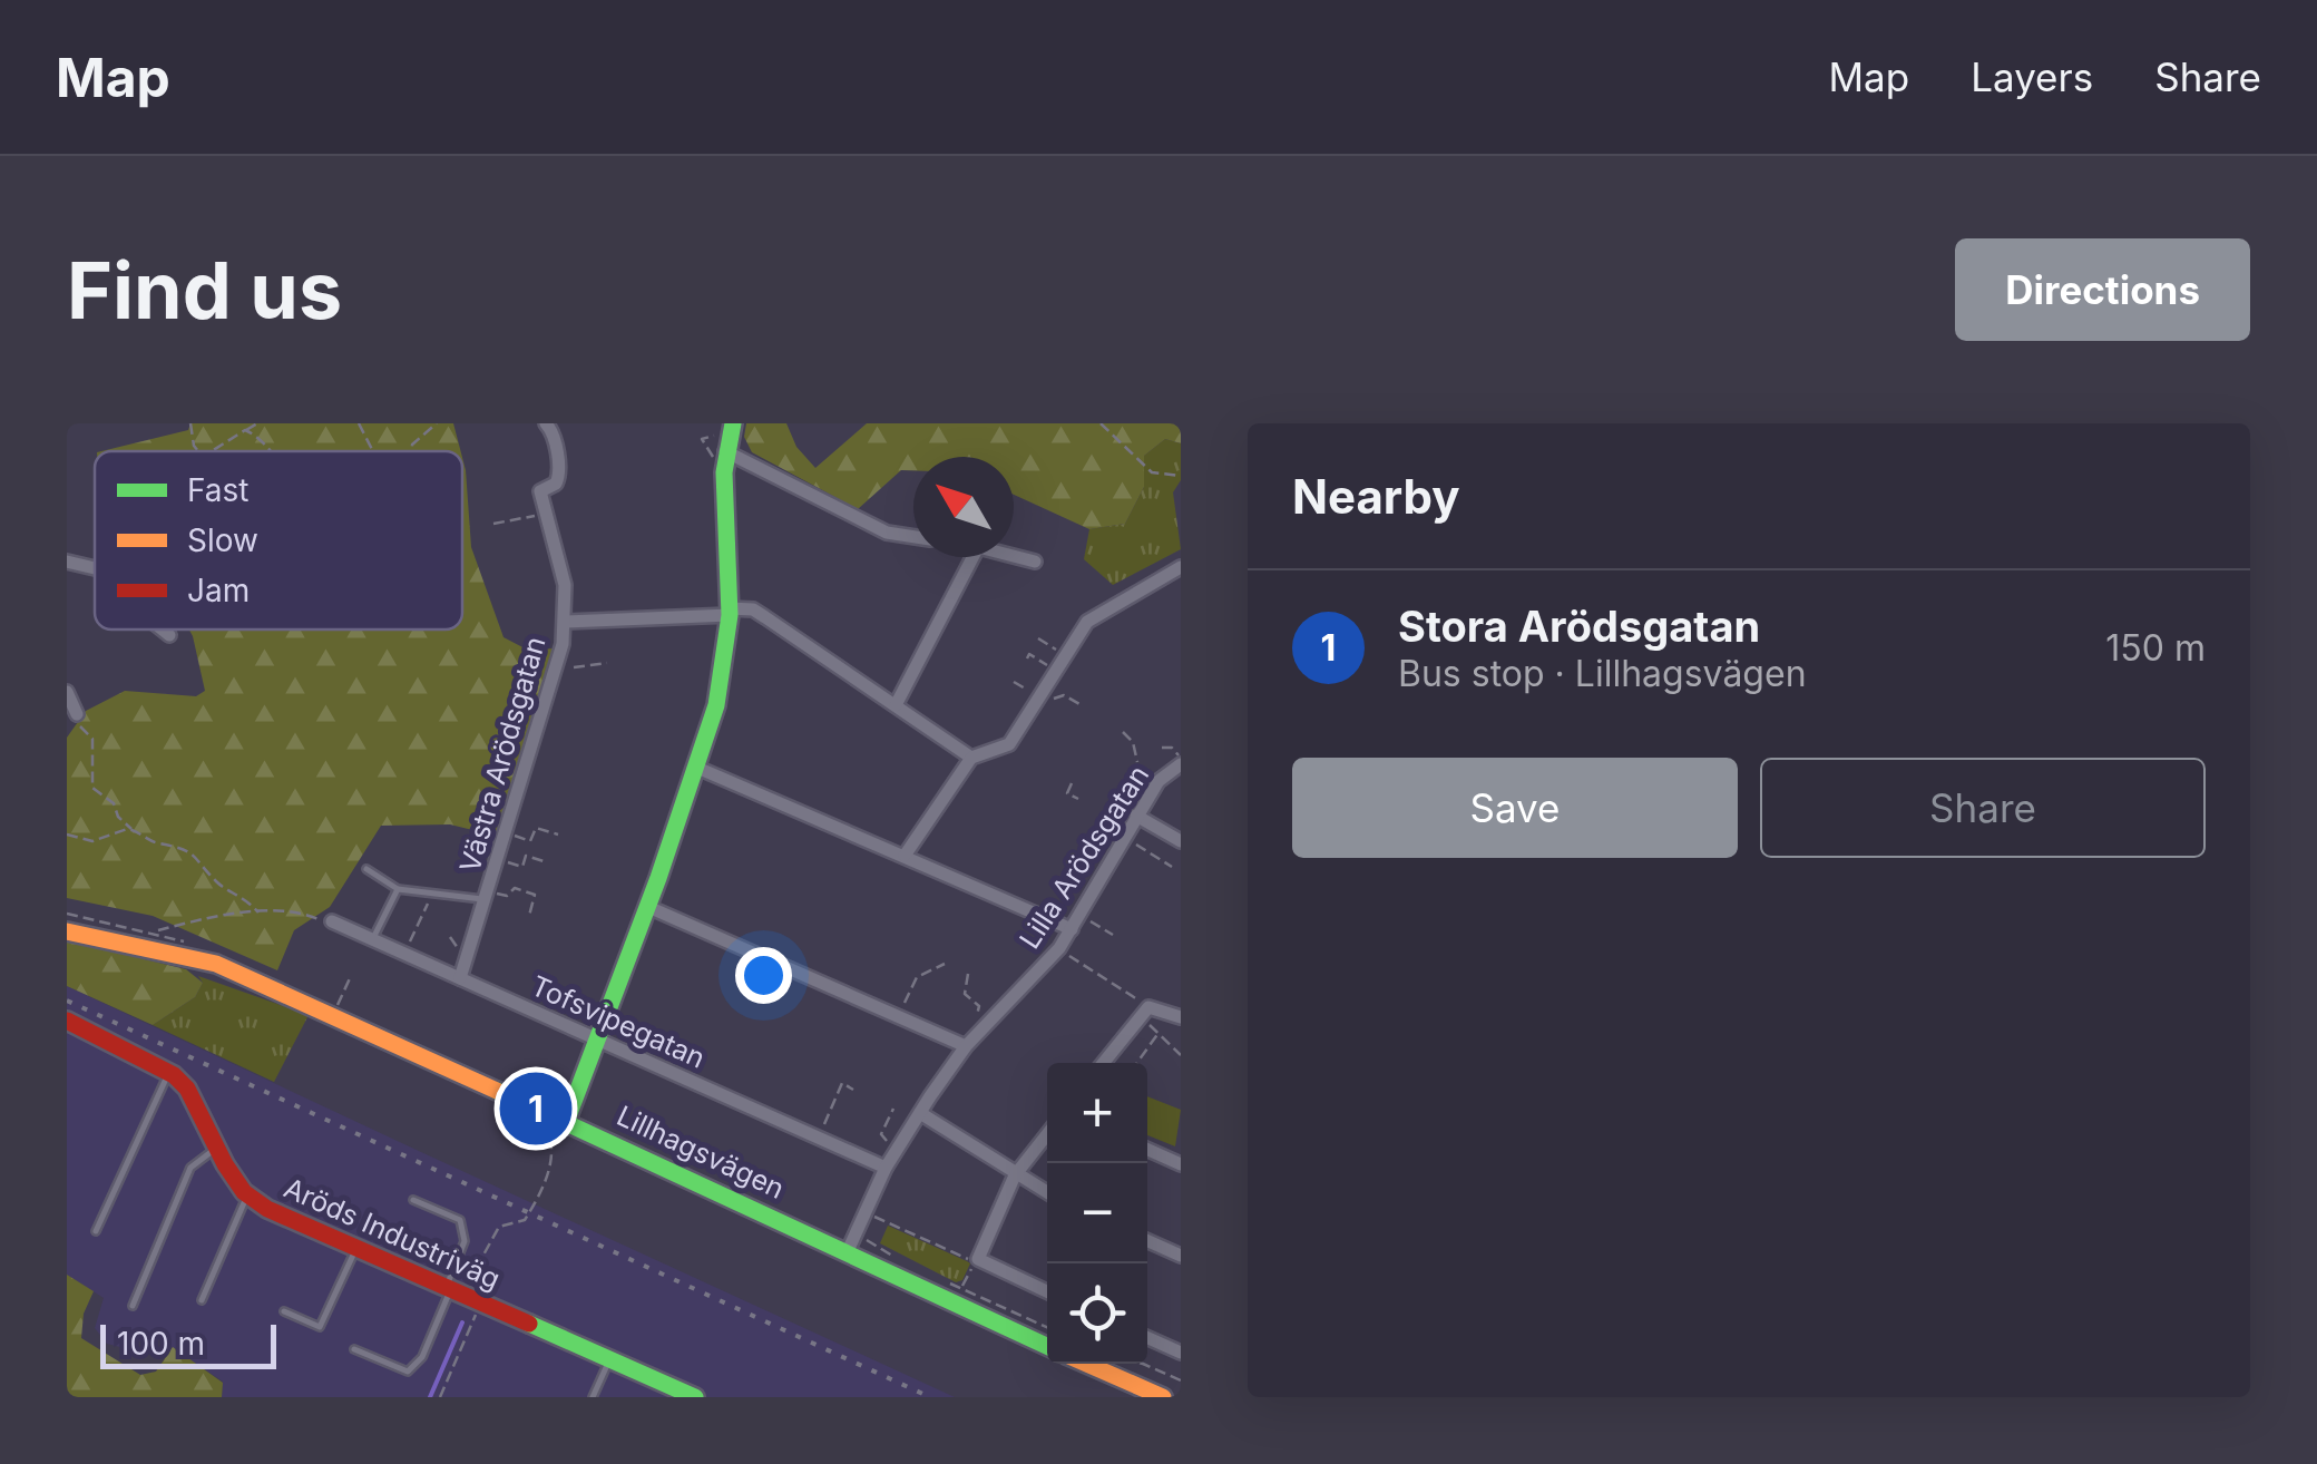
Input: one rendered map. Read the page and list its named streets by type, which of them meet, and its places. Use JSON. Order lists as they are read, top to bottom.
{
  "streets": {
    "street": [
      "Västra Arödsgatan",
      "Lilla Arödsgatan",
      "Tofsvipegatan",
      "Lillhagsvägen",
      "Aröds Industriväg"
    ]
  },
  "crossings": [
    ["Västra Arödsgatan", "Tofsvipegatan"],
    ["Lilla Arödsgatan", "Tofsvipegatan"],
    ["Lilla Arödsgatan", "Lillhagsvägen"]
  ],
  "legend": ["Fast", "Slow", "Jam"],
  "scale_bar": "100 m",
  "north": "top left",
  "page": {
    "header": "Map",
    "nav": ["Map", "Layers", "Share"],
    "buttons": [
      "Directions",
      ["Save", "Share"]
    ],
    "title": "Find us",
    "heading": "Nearby",
    "list": [
      {
        "mark": "1",
        "name": "Stora Arödsgatan",
        "note": "Bus stop · Lillhagsvägen",
        "value": "150 m"
      }
    ],
    "map_buttons": ["+", "−"],
    "pins": "1",
    "scale": "100 m"
  }
}
